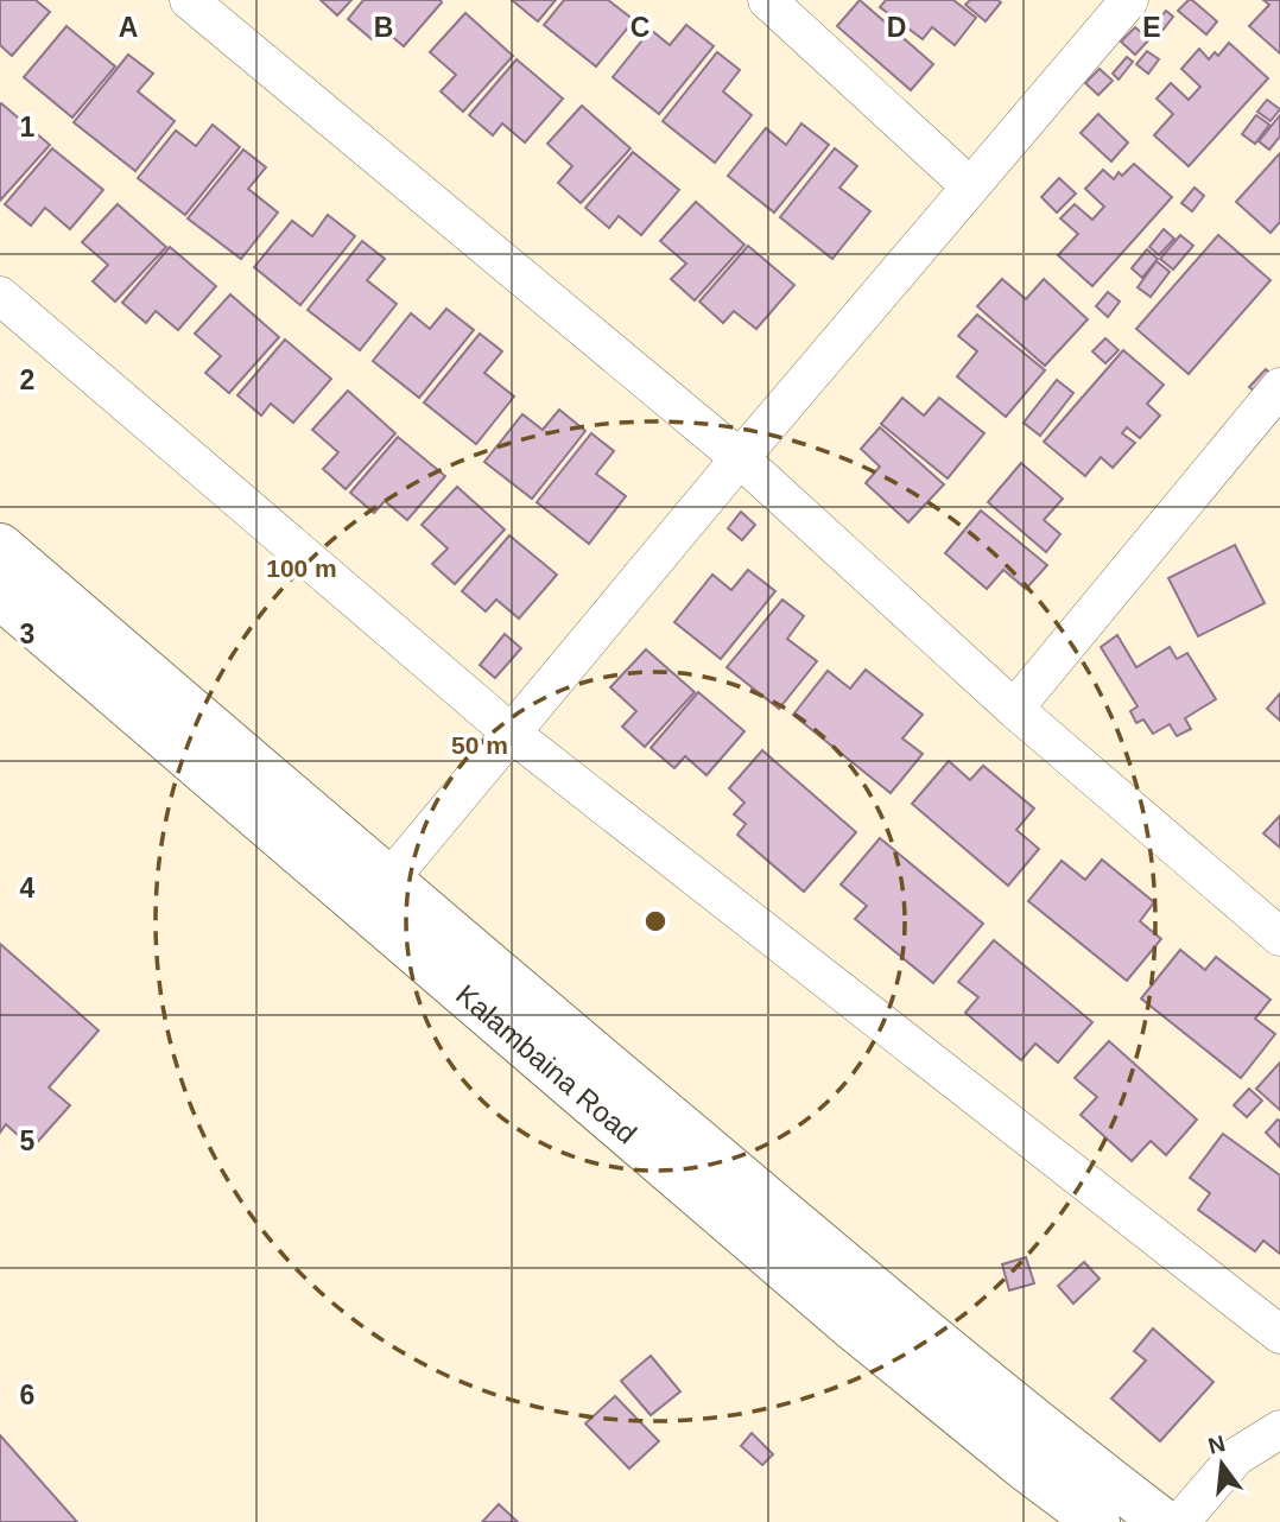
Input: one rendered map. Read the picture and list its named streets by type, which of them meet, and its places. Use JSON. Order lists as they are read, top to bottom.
{
  "streets": {
    "main road": ["Kalambaina Road"]
  },
  "north": "top",
  "grid": {
    "columns": [
      "A",
      "B",
      "C",
      "D",
      "E"
    ],
    "rows": [
      "1",
      "2",
      "3",
      "4",
      "5",
      "6"
    ]
  },
  "rings": ["100 m", "50 m"]
}
